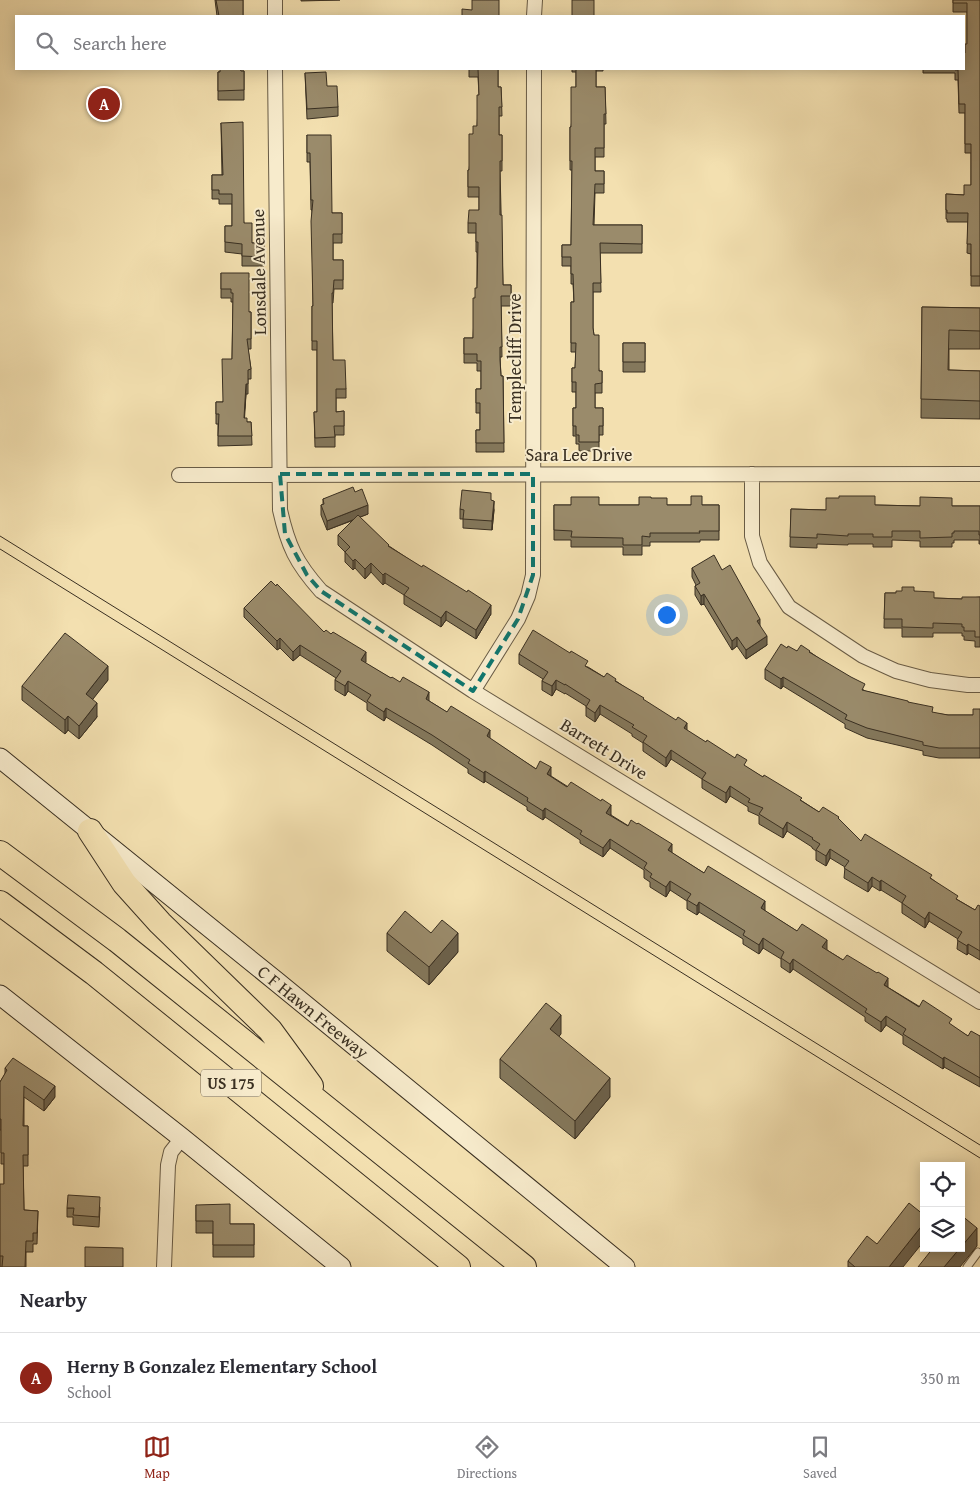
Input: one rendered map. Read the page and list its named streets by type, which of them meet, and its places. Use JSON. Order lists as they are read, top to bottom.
{
  "streets": {
    "highway": ["US 175"],
    "main road": ["C F Hawn Freeway"],
    "street": [
      "Lonsdale Avenue",
      "Templecliff Drive",
      "Sara Lee Drive",
      "Barrett Drive"
    ]
  },
  "crossings": [
    ["Lonsdale Avenue", "Sara Lee Drive"],
    ["Lonsdale Avenue", "Barrett Drive"],
    ["Templecliff Drive", "Sara Lee Drive"],
    ["Templecliff Drive", "Barrett Drive"],
    ["Sara Lee Drive", "Barrett Drive"]
  ],
  "page": {
    "search": "Search here",
    "pins": "A",
    "heading": "Nearby",
    "list": [
      {
        "mark": "A",
        "name": "Herny B Gonzalez Elementary School",
        "note": "School",
        "value": "350 m"
      }
    ],
    "nav": ["Map", "Directions", "Saved"]
  }
}
